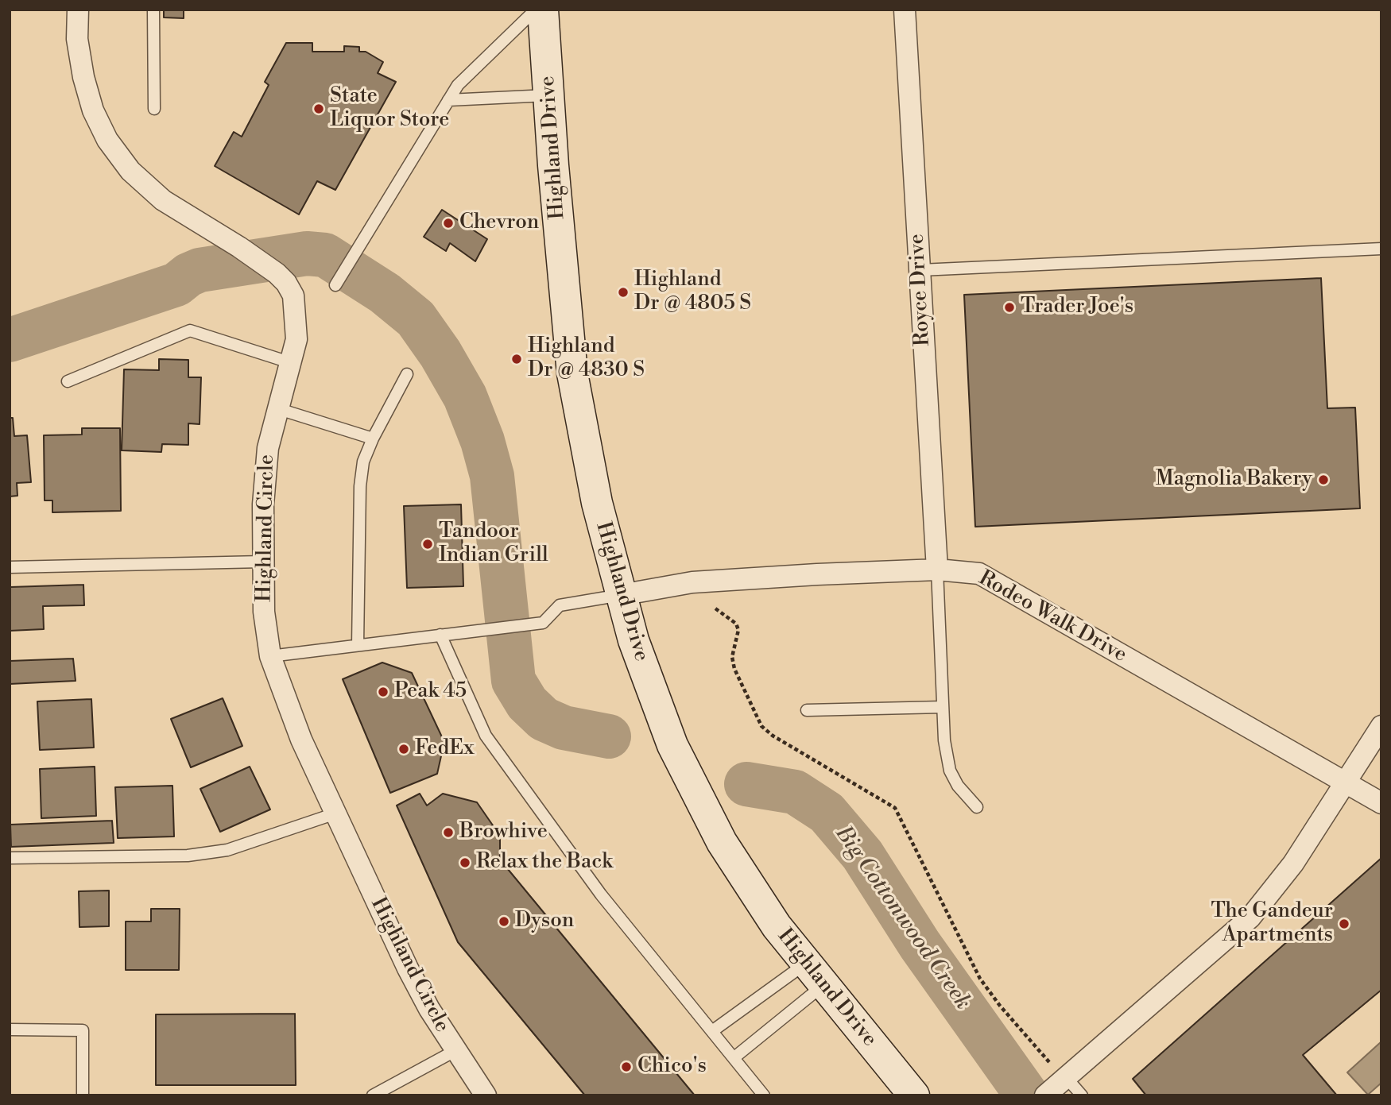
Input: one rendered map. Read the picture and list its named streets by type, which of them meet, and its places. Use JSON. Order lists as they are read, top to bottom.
{
  "streets": {
    "main road": ["Highland Drive"],
    "street": ["Royce Drive", "Highland Circle", "Rodeo Walk Drive"]
  },
  "crossings": [
    ["Highland Drive", "Rodeo Walk Drive"],
    ["Royce Drive", "Rodeo Walk Drive"]
  ],
  "water": ["Big Cottonwood Creek"],
  "places": [
    "State Liquor Store",
    "Chevron",
    "Highland Dr @ 4805 S",
    "Trader Joe's",
    "Highland Dr @ 4830 S",
    "Magnolia Bakery",
    "Tandoor Indian Grill",
    "Peak 45",
    "FedEx",
    "Browhive",
    "Relax the Back",
    "Dyson",
    "The Gandeur Apartments",
    "Chico's"
  ]
}
